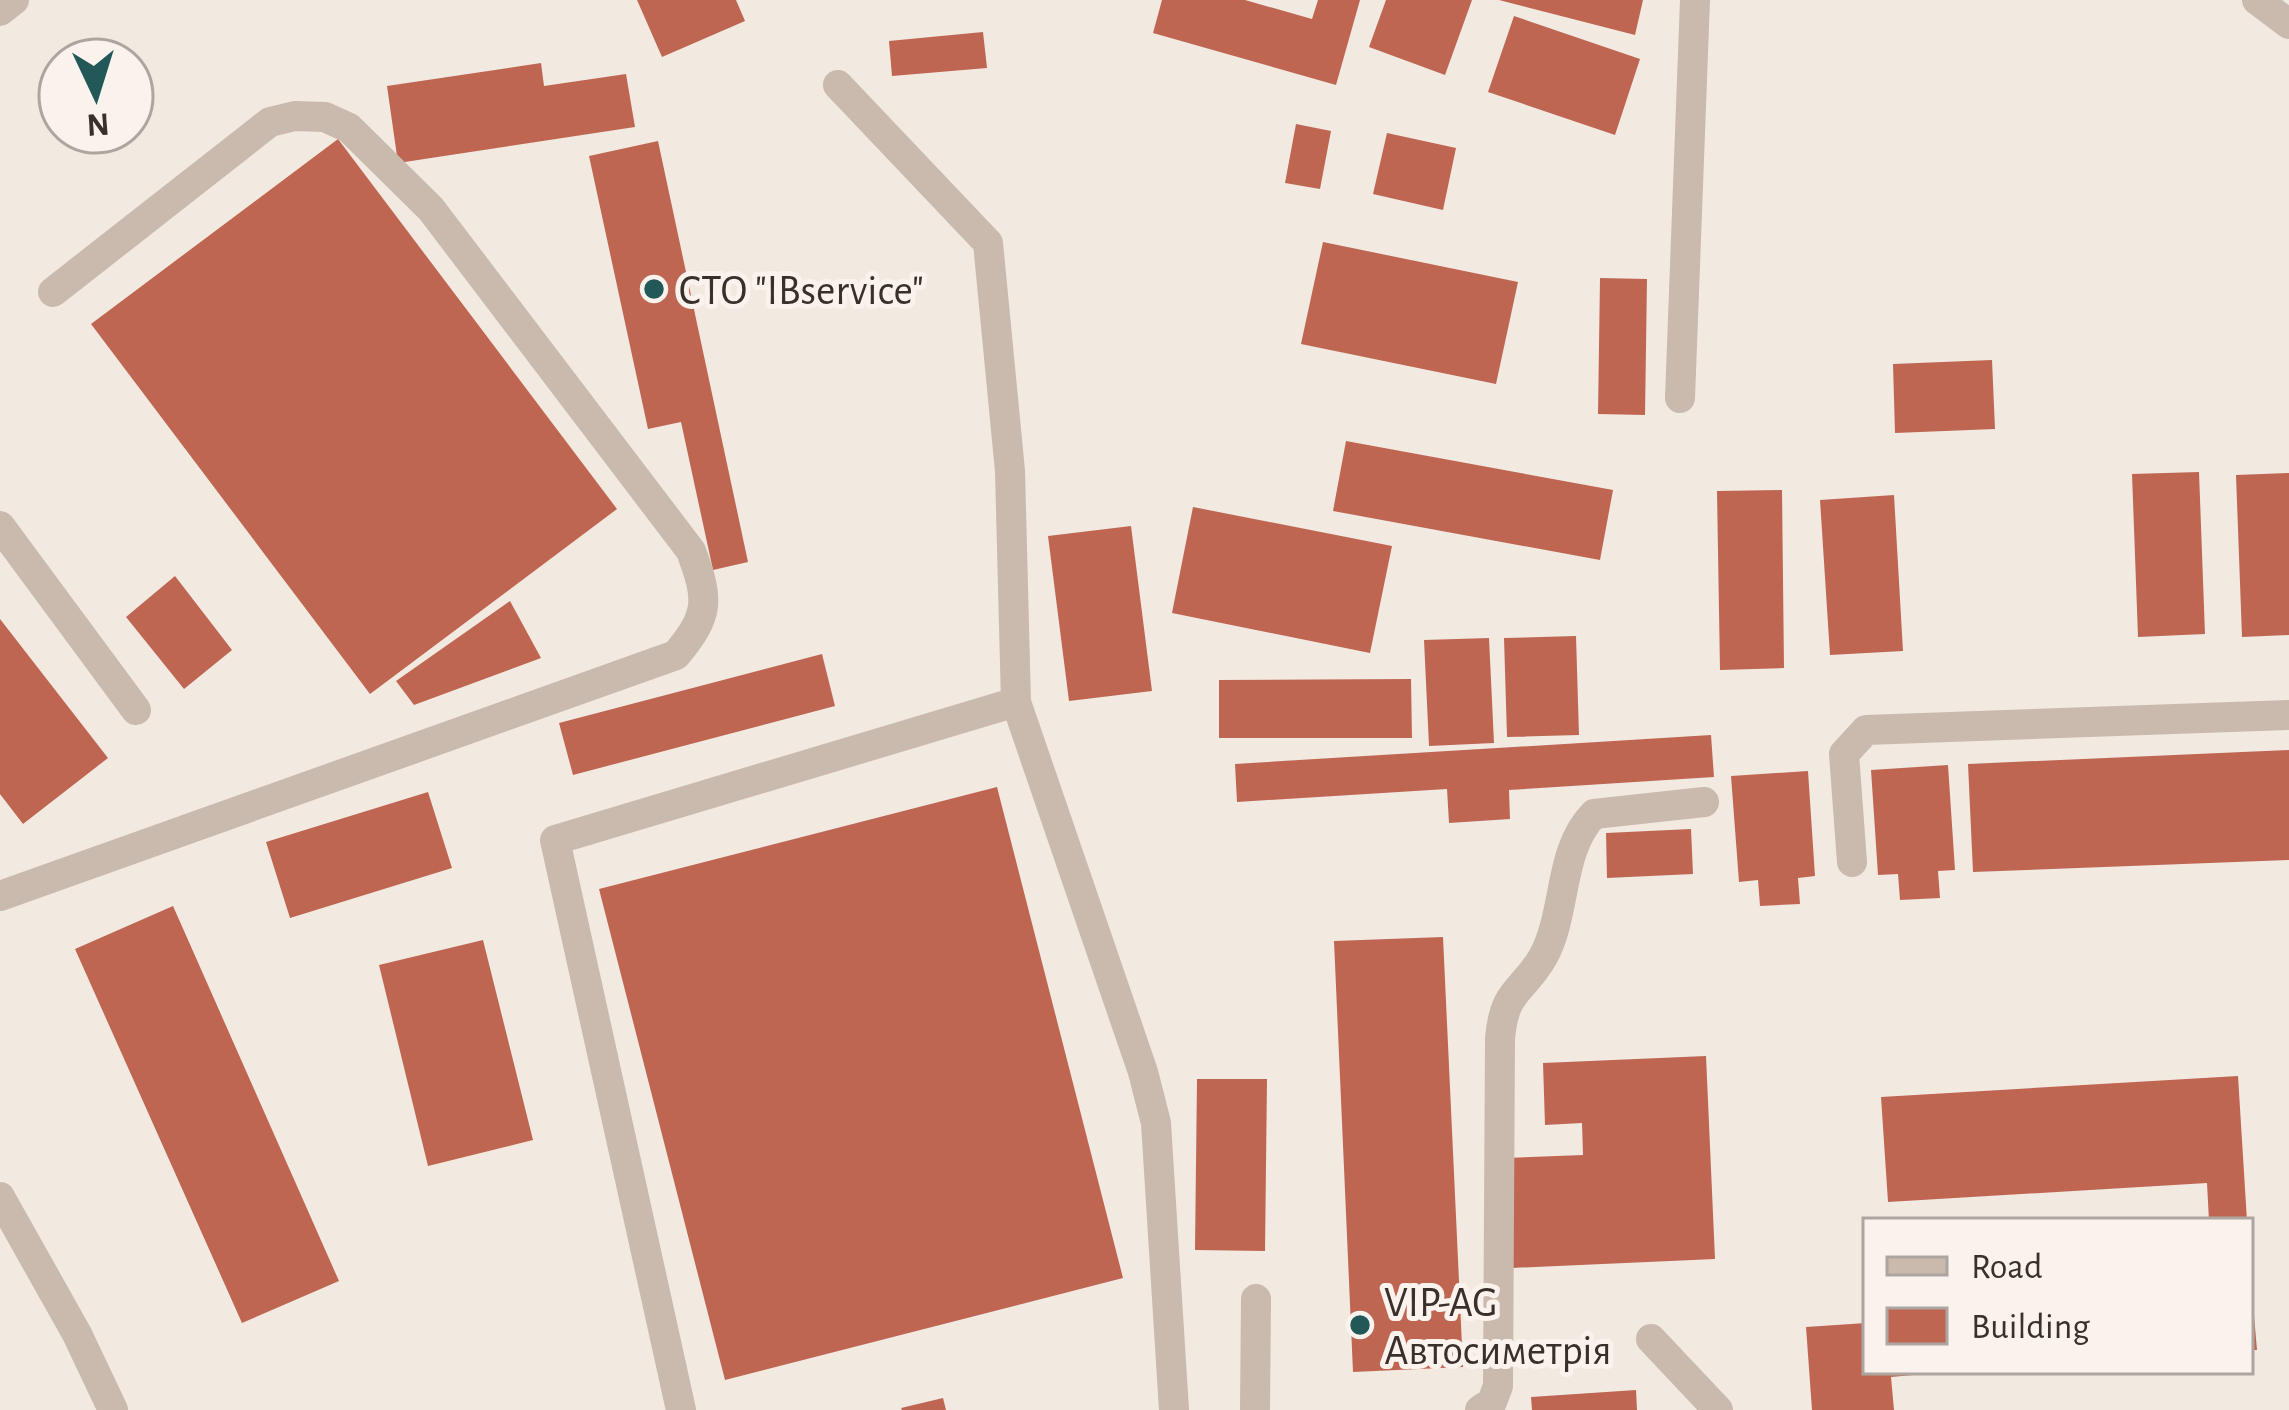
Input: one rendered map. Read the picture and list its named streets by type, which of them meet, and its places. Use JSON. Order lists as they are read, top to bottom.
{
  "places": ["СТО \"IBservice\"", "VIP-AG Автосиметрія"],
  "legend": ["Road", "Building"],
  "north": "bottom"
}
